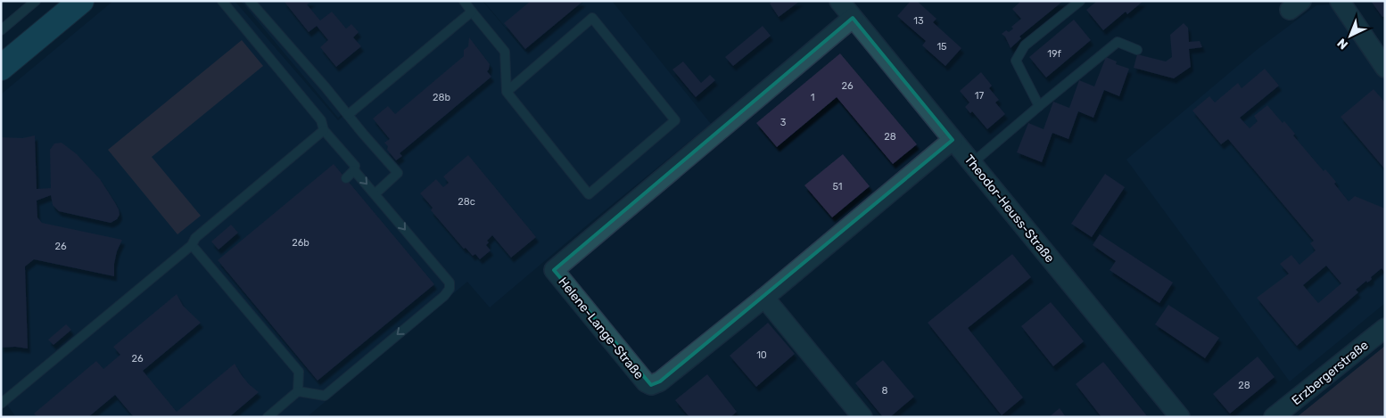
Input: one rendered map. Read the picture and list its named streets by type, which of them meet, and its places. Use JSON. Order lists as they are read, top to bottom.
{
  "streets": {
    "street": ["Theodor-Heuss-Straße", "Helene-Lange-Straße", "Erzbergerstraße"]
  },
  "crossings": [
    ["Theodor-Heuss-Straße", "Helene-Lange-Straße"]
  ],
  "house_numbers": [
    "13",
    "15",
    "19f",
    "26",
    "17",
    "28b",
    "1",
    "3",
    "28",
    "51",
    "28c",
    "26b",
    "26",
    "10",
    "26",
    "28",
    "8"
  ],
  "north": "bottom left"
}
